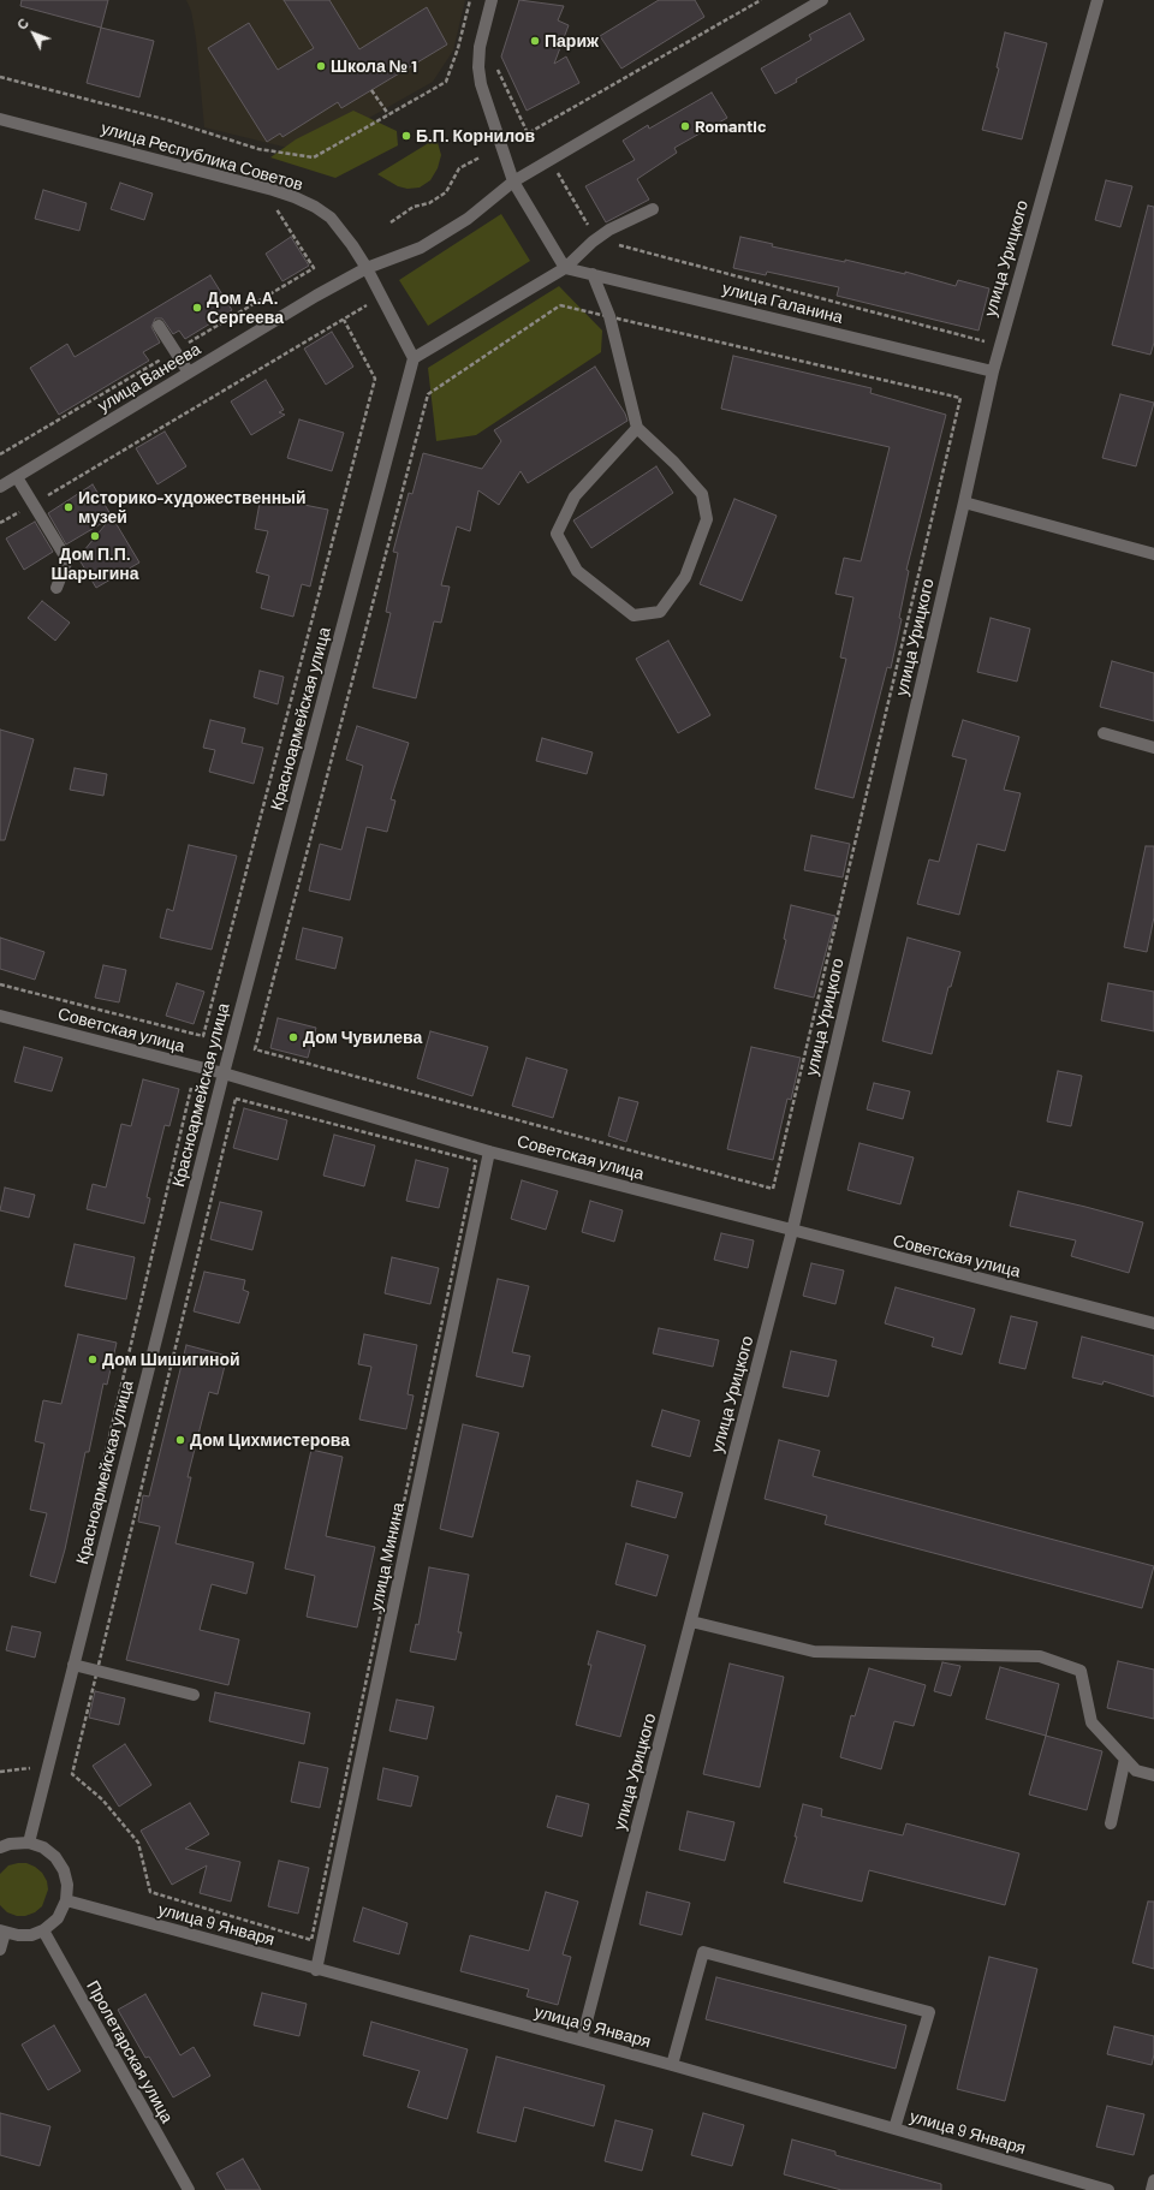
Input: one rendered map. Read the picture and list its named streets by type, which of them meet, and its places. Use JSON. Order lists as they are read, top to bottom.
{
  "streets": {
    "street": [
      "улица Республика Советов",
      "улица Урицкого",
      "улица Галанина",
      "улица Ванеева",
      "Красноармейская улица",
      "Советская улица",
      "улица Минина",
      "улица 9 Января",
      "Пролетарская улица"
    ]
  },
  "crossings": [
    ["улица Республика Советов", "улица Ванеева"],
    ["улица Республика Советов", "Красноармейская улица"],
    ["улица Урицкого", "улица Галанина"],
    ["улица Урицкого", "Советская улица"],
    ["улица Урицкого", "улица 9 Января"],
    ["Красноармейская улица", "Советская улица"],
    ["Советская улица", "улица Минина"],
    ["улица Минина", "улица 9 Января"]
  ],
  "places": [
    "Париж",
    "Школа № 1",
    "Romantic",
    "Б.П. Корнилов",
    "Дом А.А. Сергеева",
    "Историко-художественный музей",
    "Дом П.П. Шарыгина",
    "Дом Чувилева",
    "Дом Шишигиной",
    "Дом Цихмистерова"
  ],
  "north": "top left"
}
